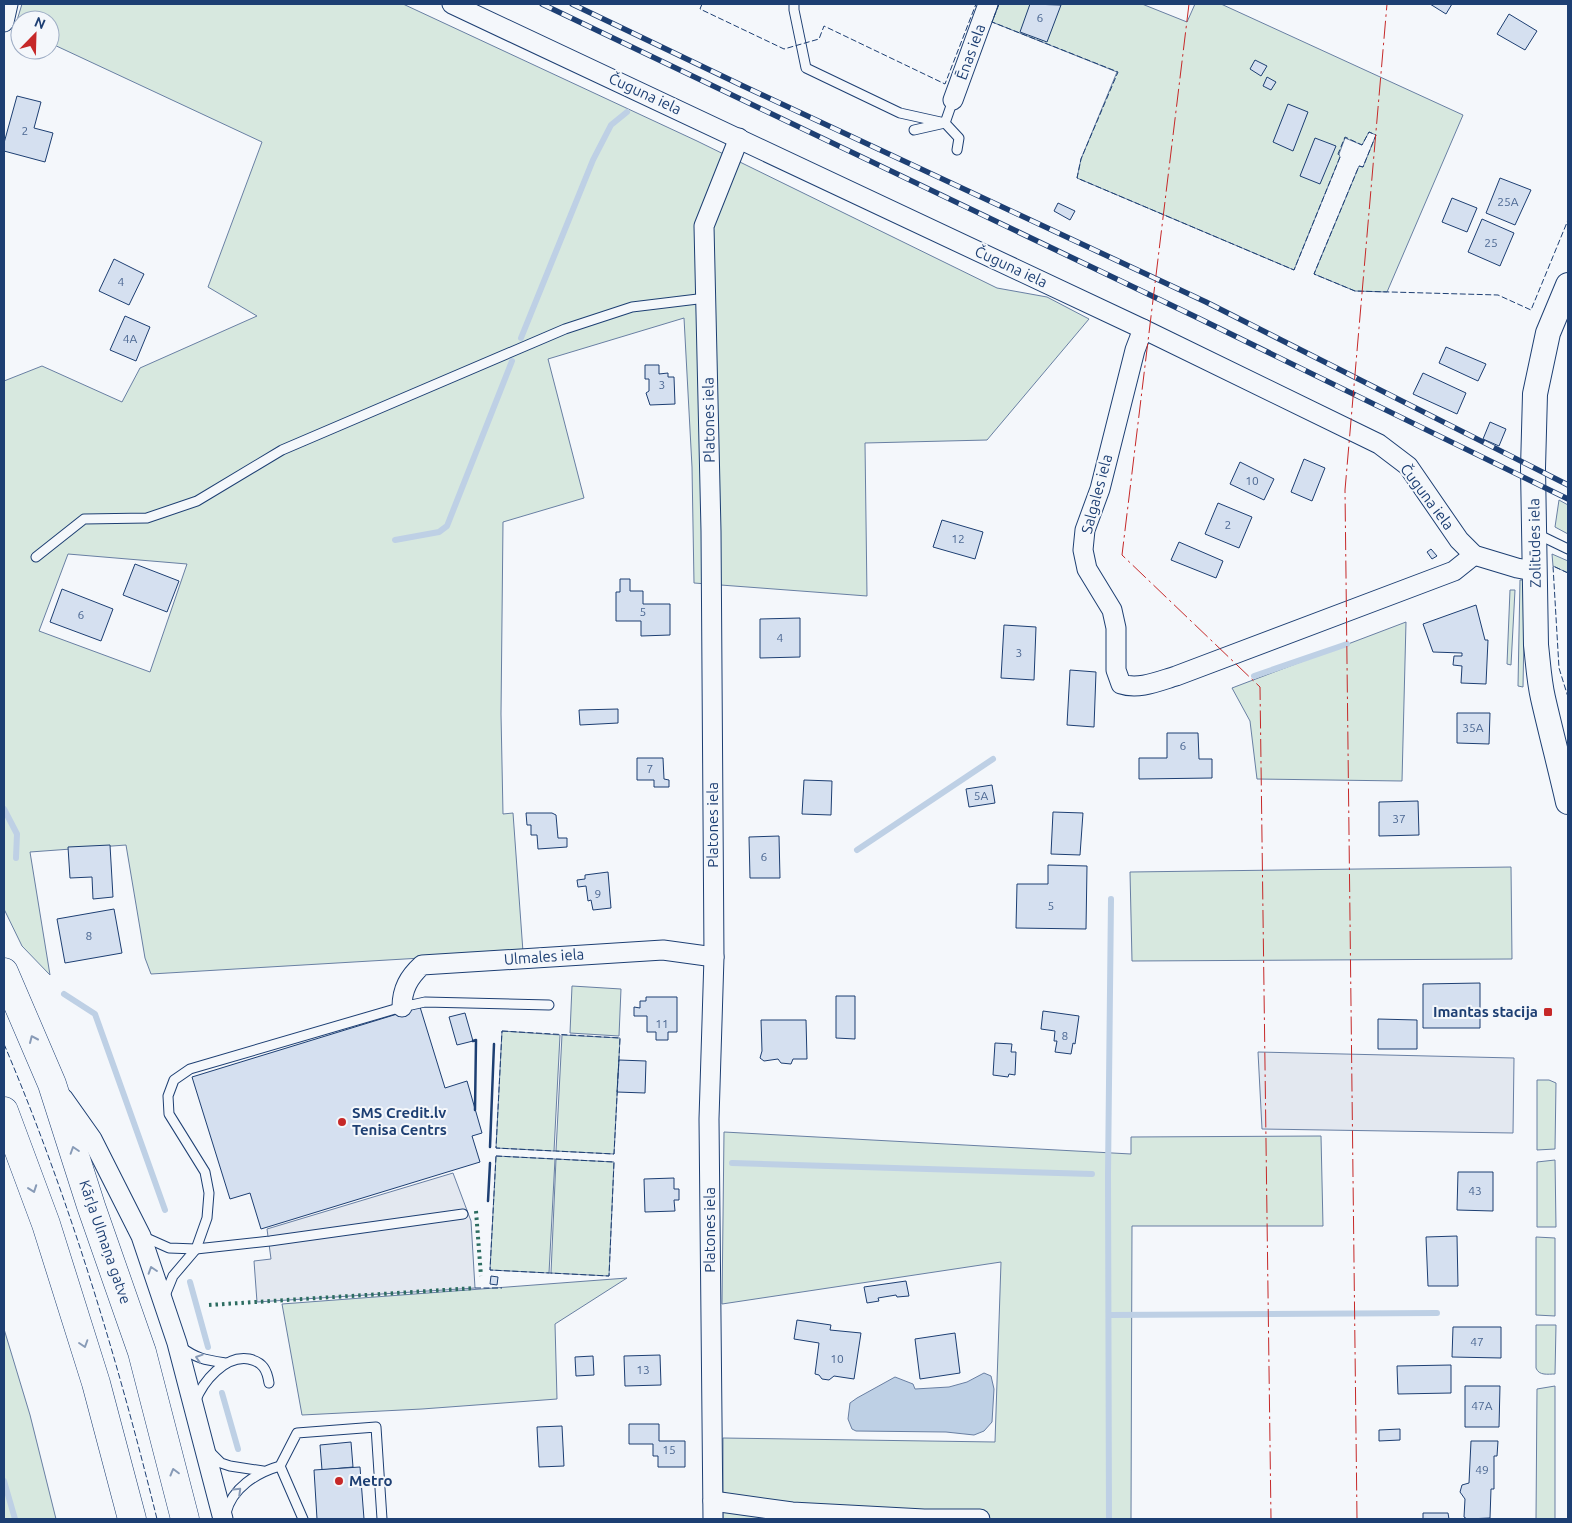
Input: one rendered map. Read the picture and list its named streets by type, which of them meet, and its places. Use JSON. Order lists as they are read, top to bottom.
{
  "streets": {
    "highway": ["Kārļa Ulmaņa gatve"],
    "street": [
      "Ēnas iela",
      "Čuguna iela",
      "Platones iela",
      "Salgales iela",
      "Zolitūdes iela",
      "Ulmales iela"
    ]
  },
  "crossings": [
    ["Čuguna iela", "Platones iela"],
    ["Čuguna iela", "Salgales iela"],
    ["Čuguna iela", "Zolitūdes iela"],
    ["Platones iela", "Ulmales iela"]
  ],
  "places": {
    "transit": ["Imantas stacija"],
    "other": ["SMS Credit.lv Tenisa Centrs", "Metro"]
  },
  "house_numbers": [
    "6",
    "2",
    "25A",
    "25",
    "4",
    "4A",
    "3",
    "10",
    "2",
    "12",
    "5",
    "6",
    "4",
    "3",
    "35A",
    "6",
    "7",
    "5A",
    "37",
    "6",
    "9",
    "5",
    "8",
    "11",
    "8",
    "43",
    "47",
    "10",
    "13",
    "47A",
    "15",
    "49"
  ],
  "north": "top right"
}
